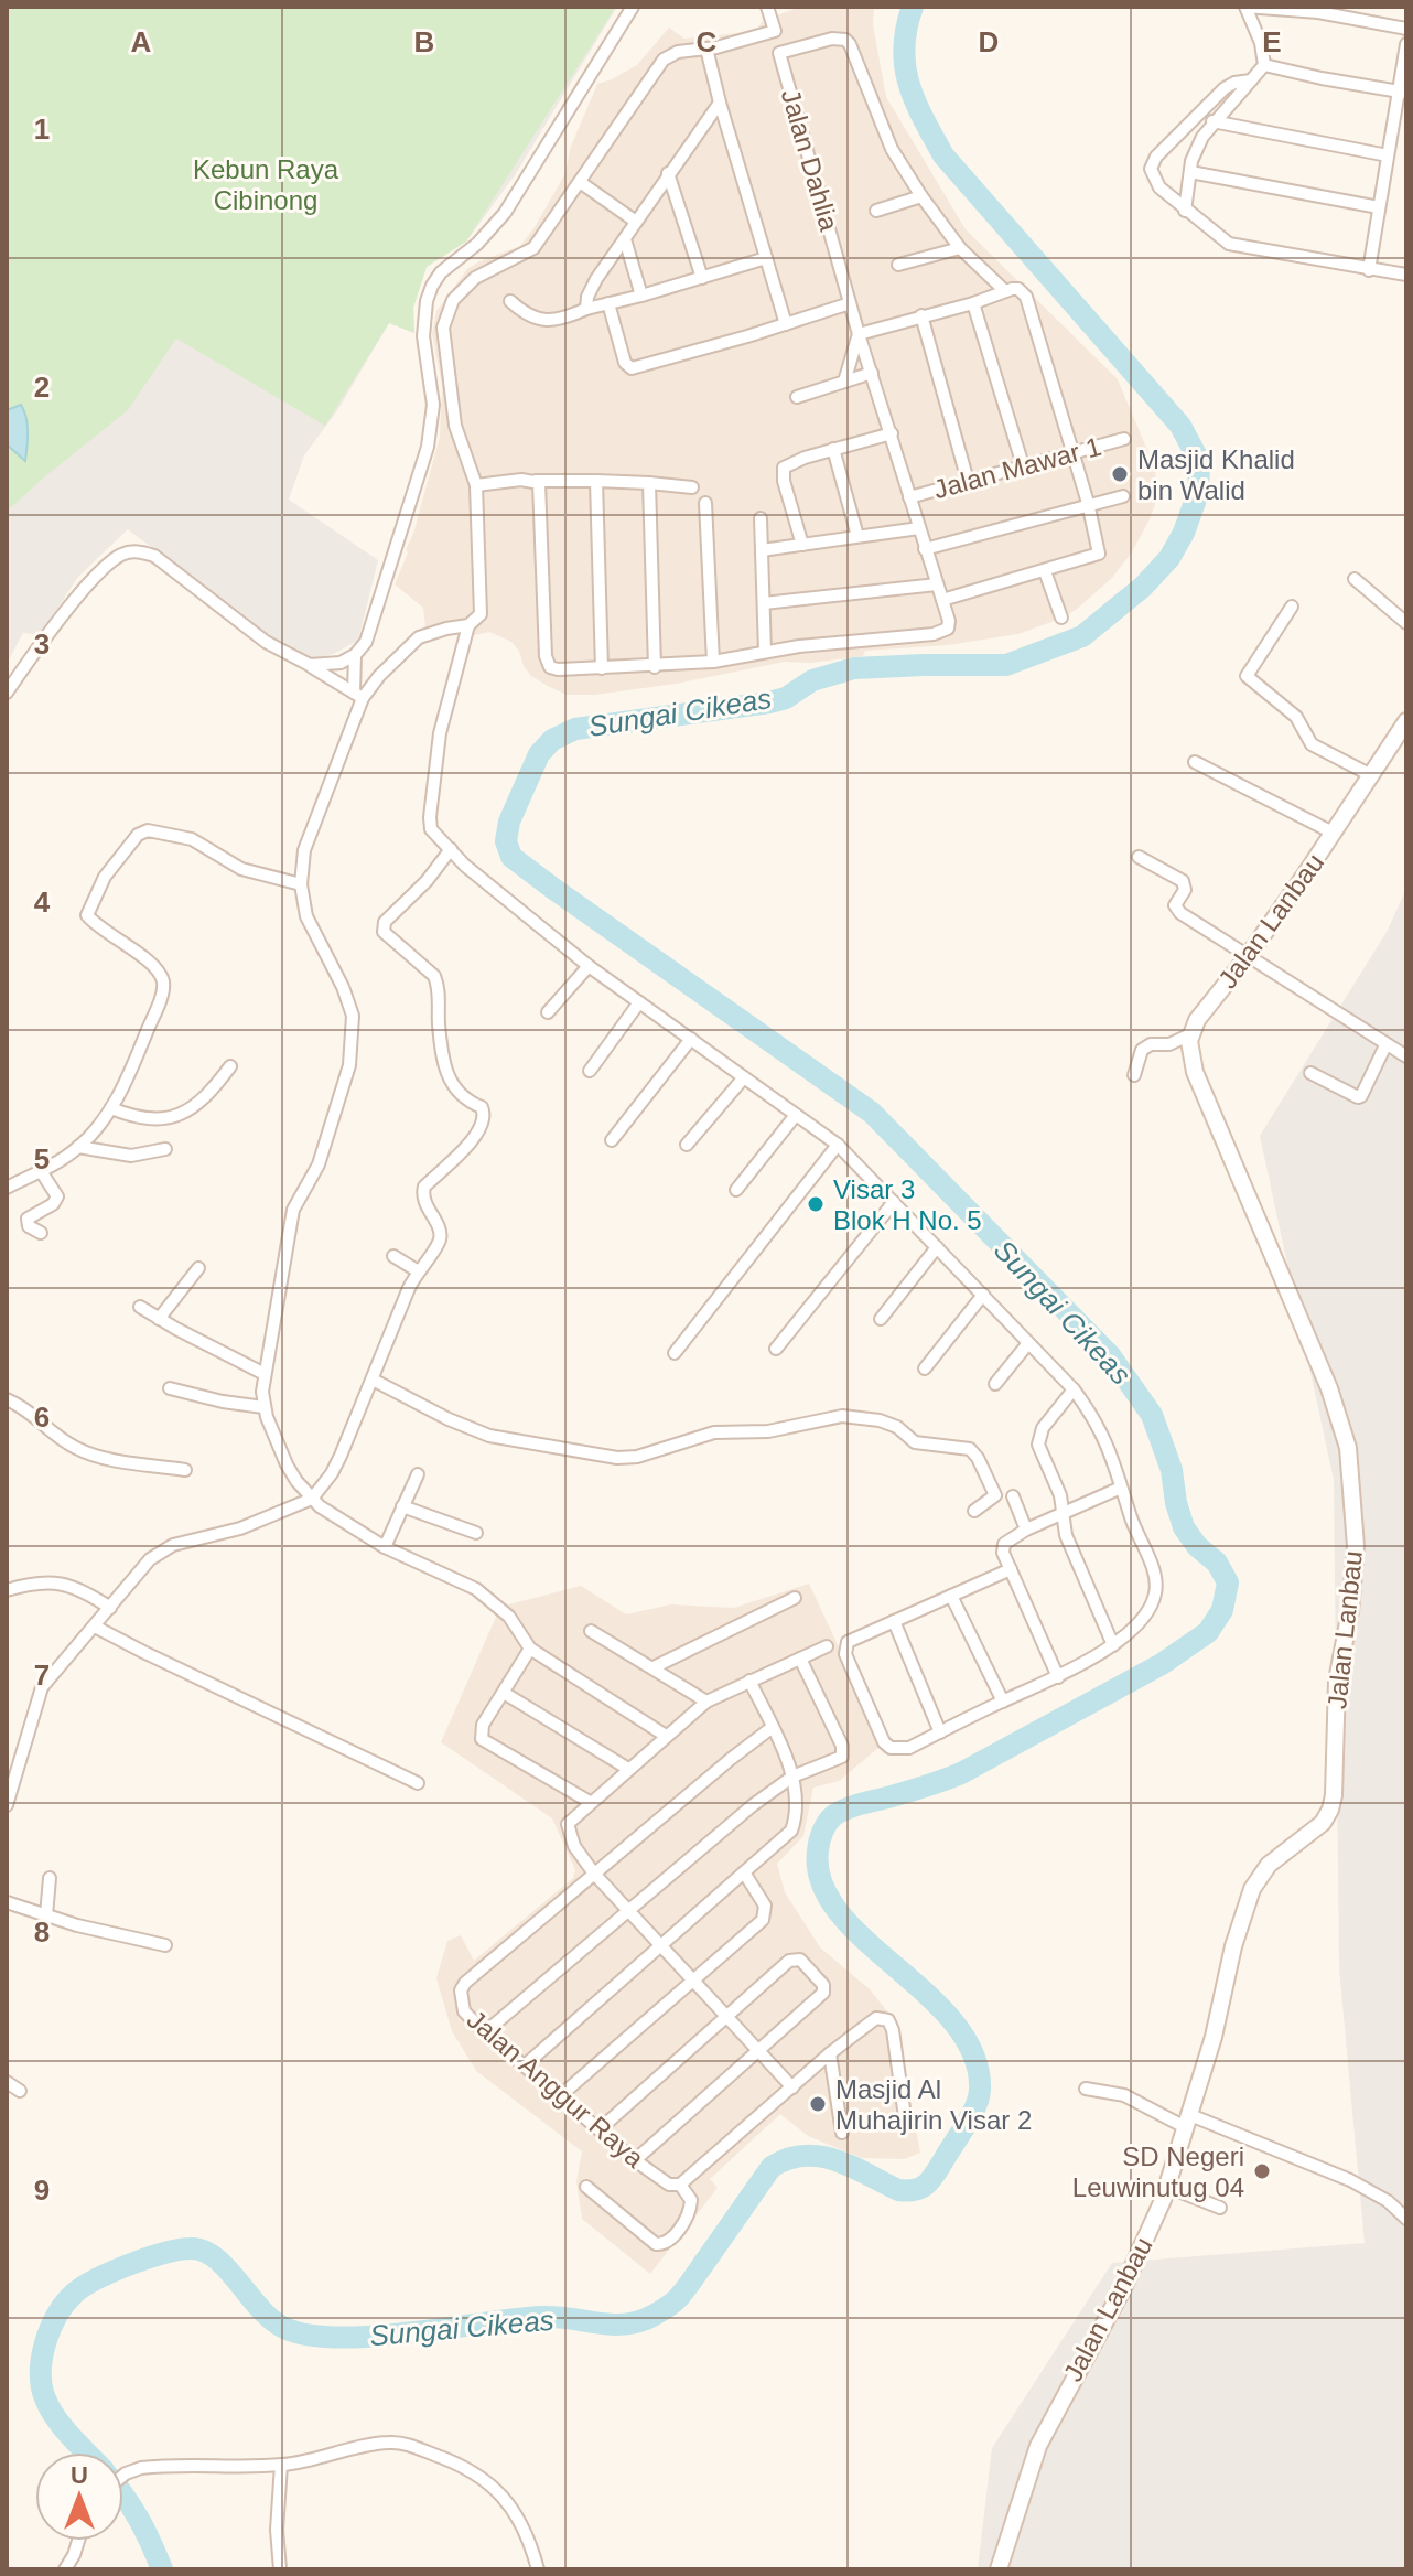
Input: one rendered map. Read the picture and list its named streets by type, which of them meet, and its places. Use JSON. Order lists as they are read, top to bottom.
{
  "streets": {
    "street": [
      "Jalan Dahlia",
      "Jalan Mawar 1",
      "Jalan Lanbau",
      "Jalan Anggur Raya"
    ]
  },
  "crossings": [
    ["Jalan Dahlia", "Jalan Mawar 1"]
  ],
  "water": ["Sungai Cikeas"],
  "parks": ["Kebun Raya Cibinong"],
  "places": [
    "Masjid Khalid bin Walid",
    "Visar 3 Blok H No. 5",
    "Masjid Al Muhajirin Visar 2",
    "SD Negeri Leuwinutug 04"
  ],
  "north": "top",
  "grid": {
    "columns": [
      "A",
      "B",
      "C",
      "D",
      "E"
    ],
    "rows": [
      "1",
      "2",
      "3",
      "4",
      "5",
      "6",
      "7",
      "8",
      "9"
    ]
  }
}
